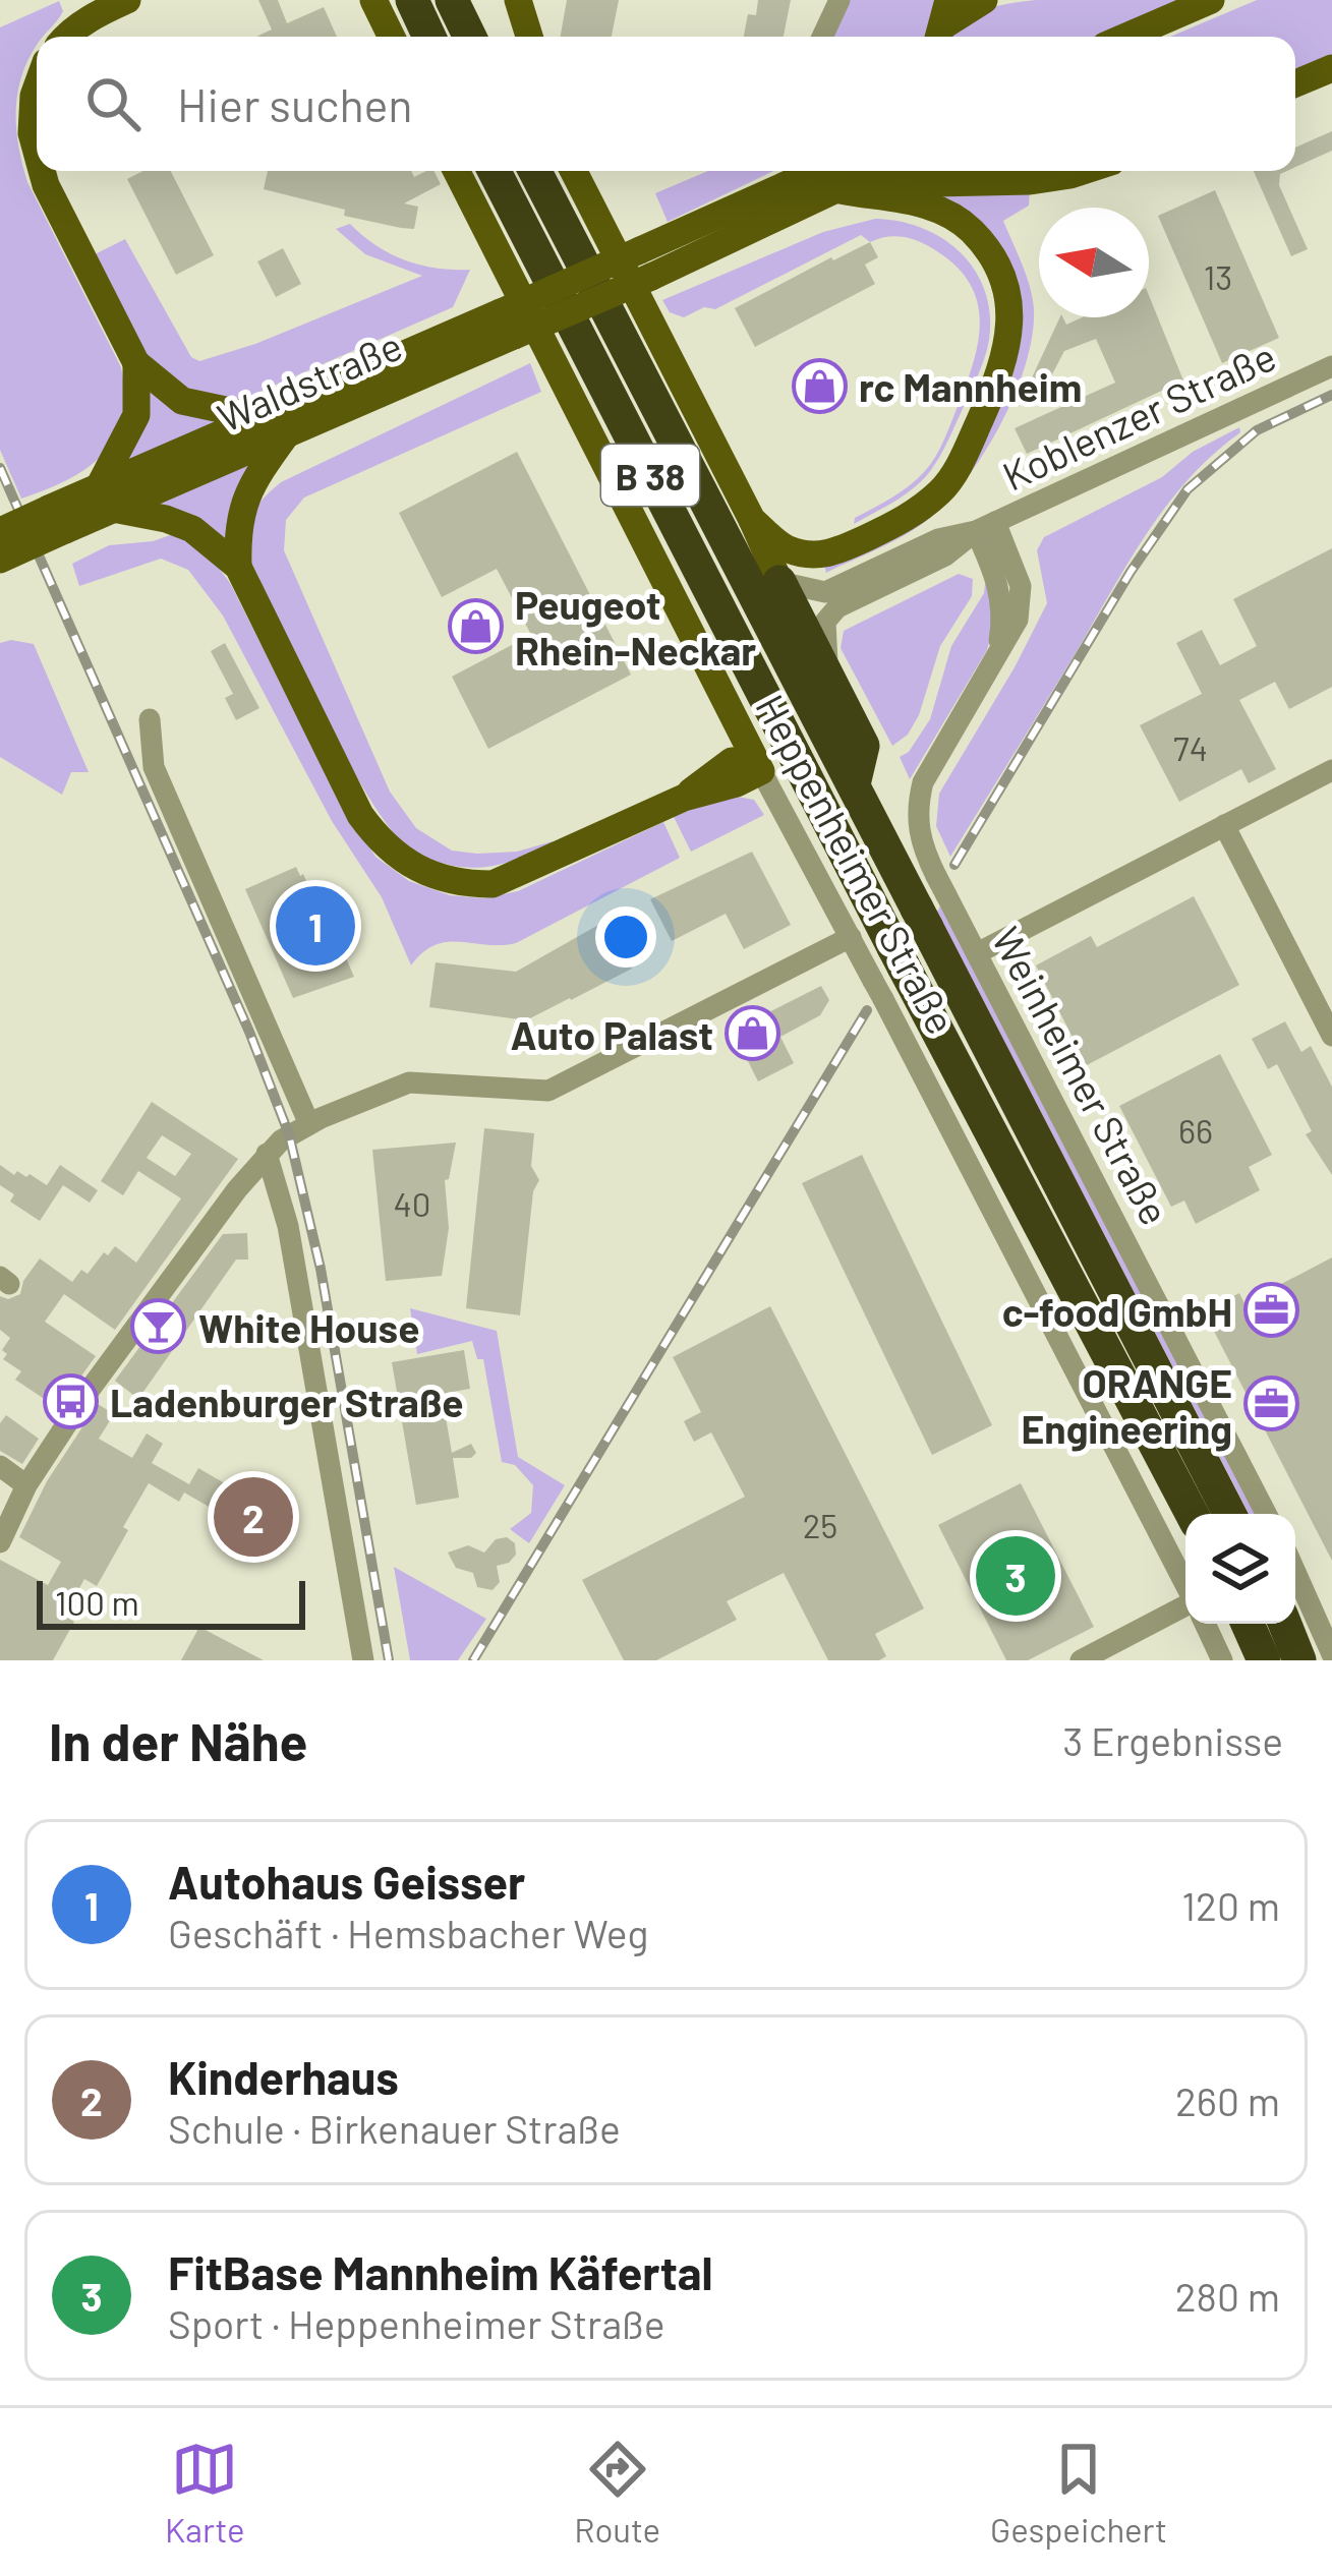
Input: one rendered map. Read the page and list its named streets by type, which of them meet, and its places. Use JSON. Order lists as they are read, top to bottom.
{
  "streets": {
    "highway": ["B 38"],
    "main road": ["Waldstraße", "Heppenheimer Straße"],
    "street": ["Koblenzer Straße", "Weinheimer Straße"]
  },
  "crossings": [
    ["Koblenzer Straße", "Weinheimer Straße"],
    ["B 38", "Heppenheimer Straße"],
    ["B 38", "Weinheimer Straße"]
  ],
  "places": {
    "shop": ["rc Mannheim", "Peugeot Rhein-Neckar", "Auto Palast"],
    "office": ["c-food GmbH", "ORANGE Engineering"],
    "bar": ["White House"],
    "bus stop": ["Ladenburger Straße"]
  },
  "house_numbers": [
    "13",
    "74",
    "66",
    "40",
    "25"
  ],
  "scale_bar": "100 m",
  "north": "left",
  "page": {
    "search": "Hier suchen",
    "pins": ["1", "2", "3"],
    "scale": "100 m",
    "heading": ["In der Nähe", "3 Ergebnisse"],
    "list": [
      {
        "mark": "1",
        "name": "Autohaus Geisser",
        "note": "Geschäft · Hemsbacher Weg",
        "value": "120 m"
      },
      {
        "mark": "2",
        "name": "Kinderhaus",
        "note": "Schule · Birkenauer Straße",
        "value": "260 m"
      },
      {
        "mark": "3",
        "name": "FitBase Mannheim Käfertal",
        "note": "Sport · Heppenheimer Straße",
        "value": "280 m"
      }
    ],
    "nav": ["Karte", "Route", "Gespeichert"]
  }
}
